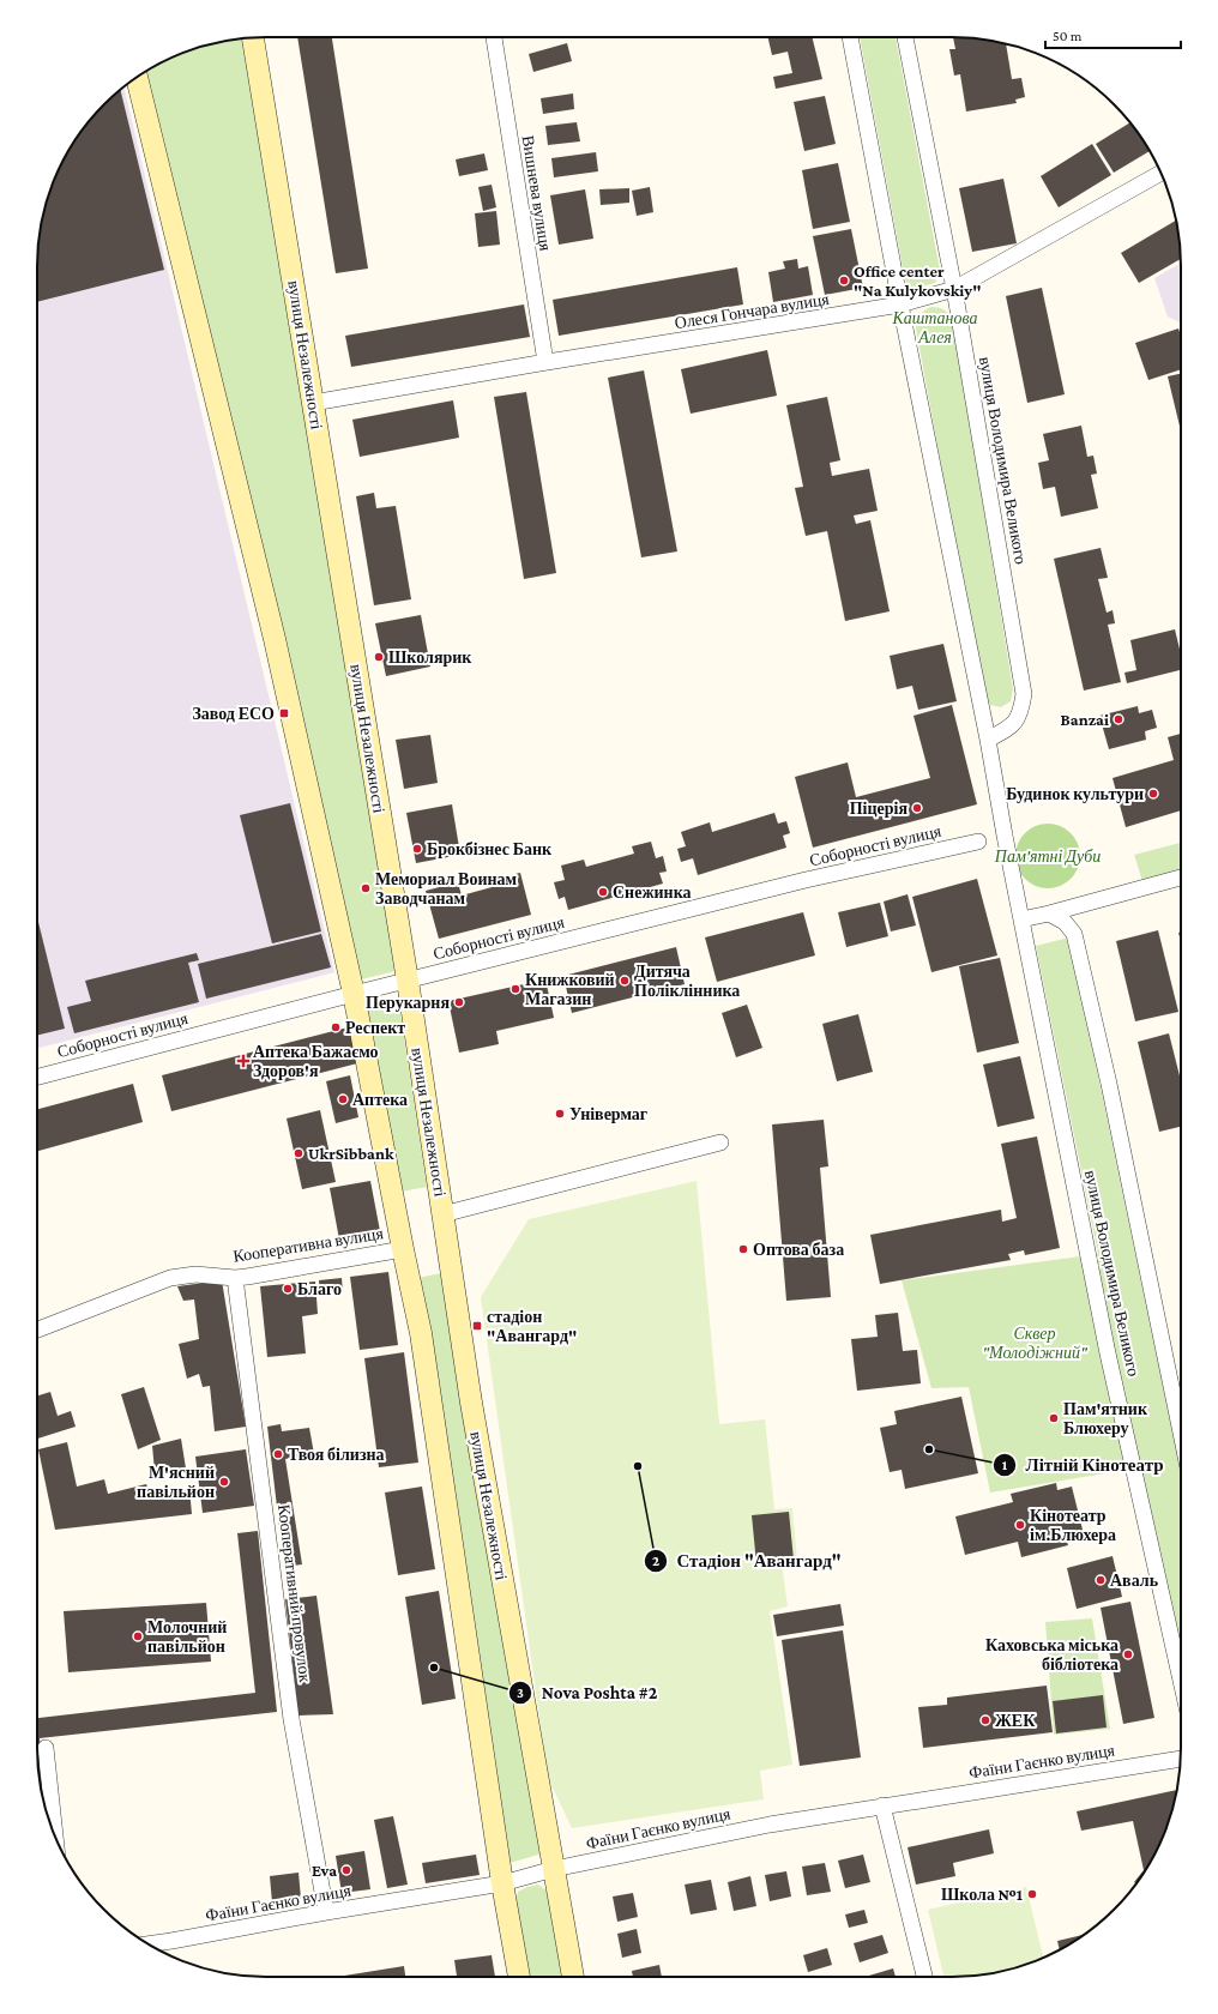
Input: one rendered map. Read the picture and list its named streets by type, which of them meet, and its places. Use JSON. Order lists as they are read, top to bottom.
{
  "streets": {
    "street": [
      "Вишнева вулиця",
      "Олеся Гончара вулиця",
      "вулиця Незалежності",
      "вулиця Володимира Великого",
      "Соборності вулиця",
      "Кооперативна вулиця",
      "Кооперативний провулок",
      "Фаїни Гаєнко вулиця"
    ]
  },
  "crossings": [
    ["Вишнева вулиця", "Олеся Гончара вулиця"],
    ["Олеся Гончара вулиця", "вулиця Незалежності"],
    ["Олеся Гончара вулиця", "вулиця Володимира Великого"],
    ["вулиця Незалежності", "Соборності вулиця"],
    ["вулиця Незалежності", "Фаїни Гаєнко вулиця"],
    ["Кооперативна вулиця", "Кооперативний провулок"],
    ["Кооперативний провулок", "Фаїни Гаєнко вулиця"]
  ],
  "parks": ["Каштанова Алея", "Пам'ятні Дуби", "Сквер \"Молодіжний\""],
  "places": {
    "other": [
      "Office center \"Na Kulykovskiy\"",
      "Школярик",
      "Banzai",
      "Будинок культури",
      "Піцерія",
      "Брокбізнес Банк",
      "Мемориал Воинам Заводчанам",
      "Снежинка",
      "Дитяча Поліклінника",
      "Книжковий Магазин",
      "Перукарня",
      "Респект",
      "Аптека",
      "Універмаг",
      "UkrSibbank",
      "Оптова база",
      "Благо",
      "Пам'ятник Блюхеру",
      "Літній Кінотеатр",
      "Твоя білизна",
      "Стадіон \"Авангард\"",
      "М'ясний павільйон",
      "Кінотеатр ім.Блюхера",
      "Аваль",
      "Молочний павільйон",
      "Каховська міська бібліотека",
      "Nova Poshta #2",
      "ЖЕК",
      "Eva",
      "Школа №1"
    ],
    "transit": ["Завод ЕСО", "стадіон \"Авангард\""],
    "health": ["Аптека Бажаємо Здоров'я"]
  },
  "scale_bar": "50 m"
}
